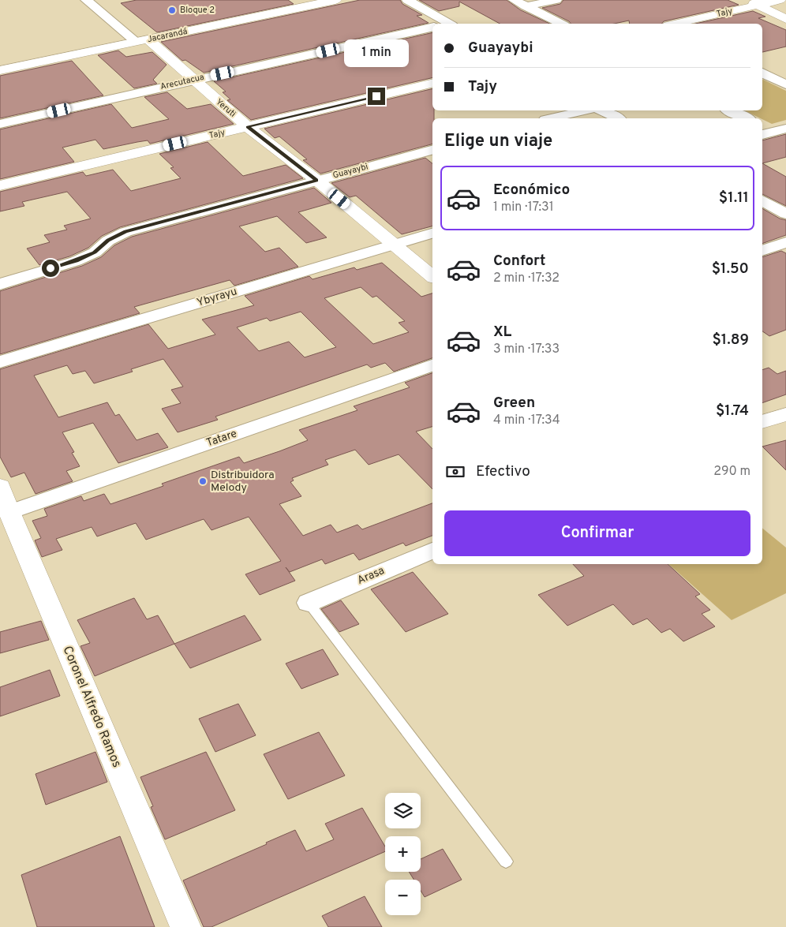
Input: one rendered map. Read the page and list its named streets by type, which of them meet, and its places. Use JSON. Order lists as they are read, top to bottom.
{
  "streets": {
    "street": [
      "Tajy",
      "Jacarandá",
      "Arecutacua",
      "Yeruti",
      "Guayaybi",
      "Ybyrayu",
      "Tatare",
      "Arasa",
      "Coronel Alfredo Ramos"
    ]
  },
  "crossings": [
    ["Tajy", "Yeruti"],
    ["Jacarandá", "Yeruti"],
    ["Arecutacua", "Yeruti"],
    ["Yeruti", "Guayaybi"],
    ["Yeruti", "Ybyrayu"],
    ["Tatare", "Coronel Alfredo Ramos"]
  ],
  "places": ["Bloque 2", "Distribuidora Melody"],
  "page": {
    "banner": ["Guayaybi", "Tajy"],
    "bubble": "1 min",
    "heading": "Elige un viaje",
    "list": [
      {
        "name": "Económico",
        "note": "1 min · 17:31",
        "value": "$1.11"
      },
      {
        "name": "Confort",
        "note": "2 min · 17:32",
        "value": "$1.50"
      },
      {
        "name": "XL",
        "note": "3 min · 17:33",
        "value": "$1.89"
      },
      {
        "name": "Green",
        "note": "4 min · 17:34",
        "value": "$1.74"
      }
    ],
    "pay": ["Efectivo", "290 m"],
    "buttons": "Confirmar",
    "map_buttons": ["+", "−"]
  }
}
